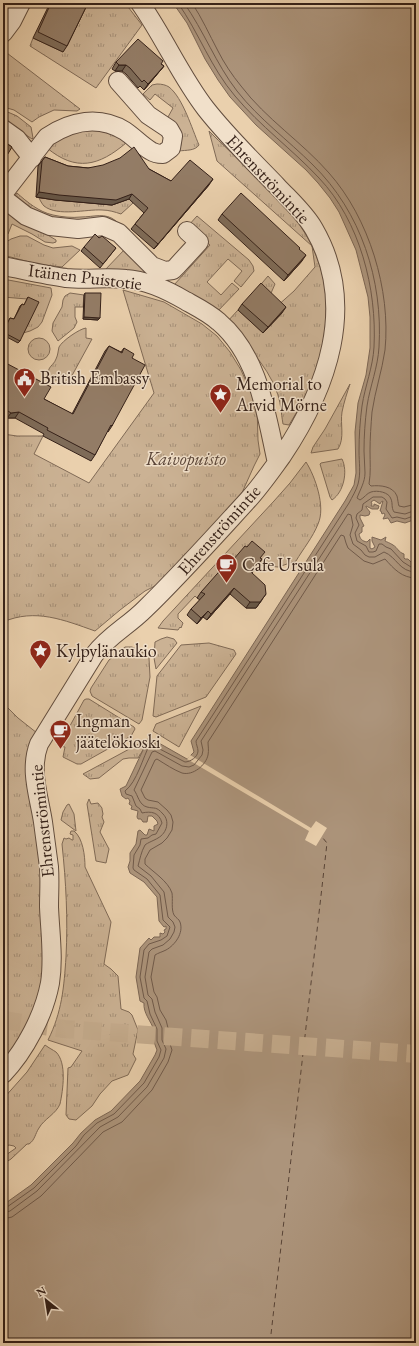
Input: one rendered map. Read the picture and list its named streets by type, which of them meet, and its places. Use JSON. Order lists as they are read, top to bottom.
{
  "streets": {
    "street": ["Ehrenströmintie", "Itäinen Puistotie"]
  },
  "crossings": [
    ["Ehrenströmintie", "Itäinen Puistotie"]
  ],
  "parks": ["Kaivopuisto"],
  "places": {
    "public building": ["British Embassy"],
    "place": ["Memorial to Arvid Mörne", "Kylpylänaukio"],
    "cafe": ["Cafe Ursula", "Ingman jäätelökioski"]
  },
  "north": "top left"
}
